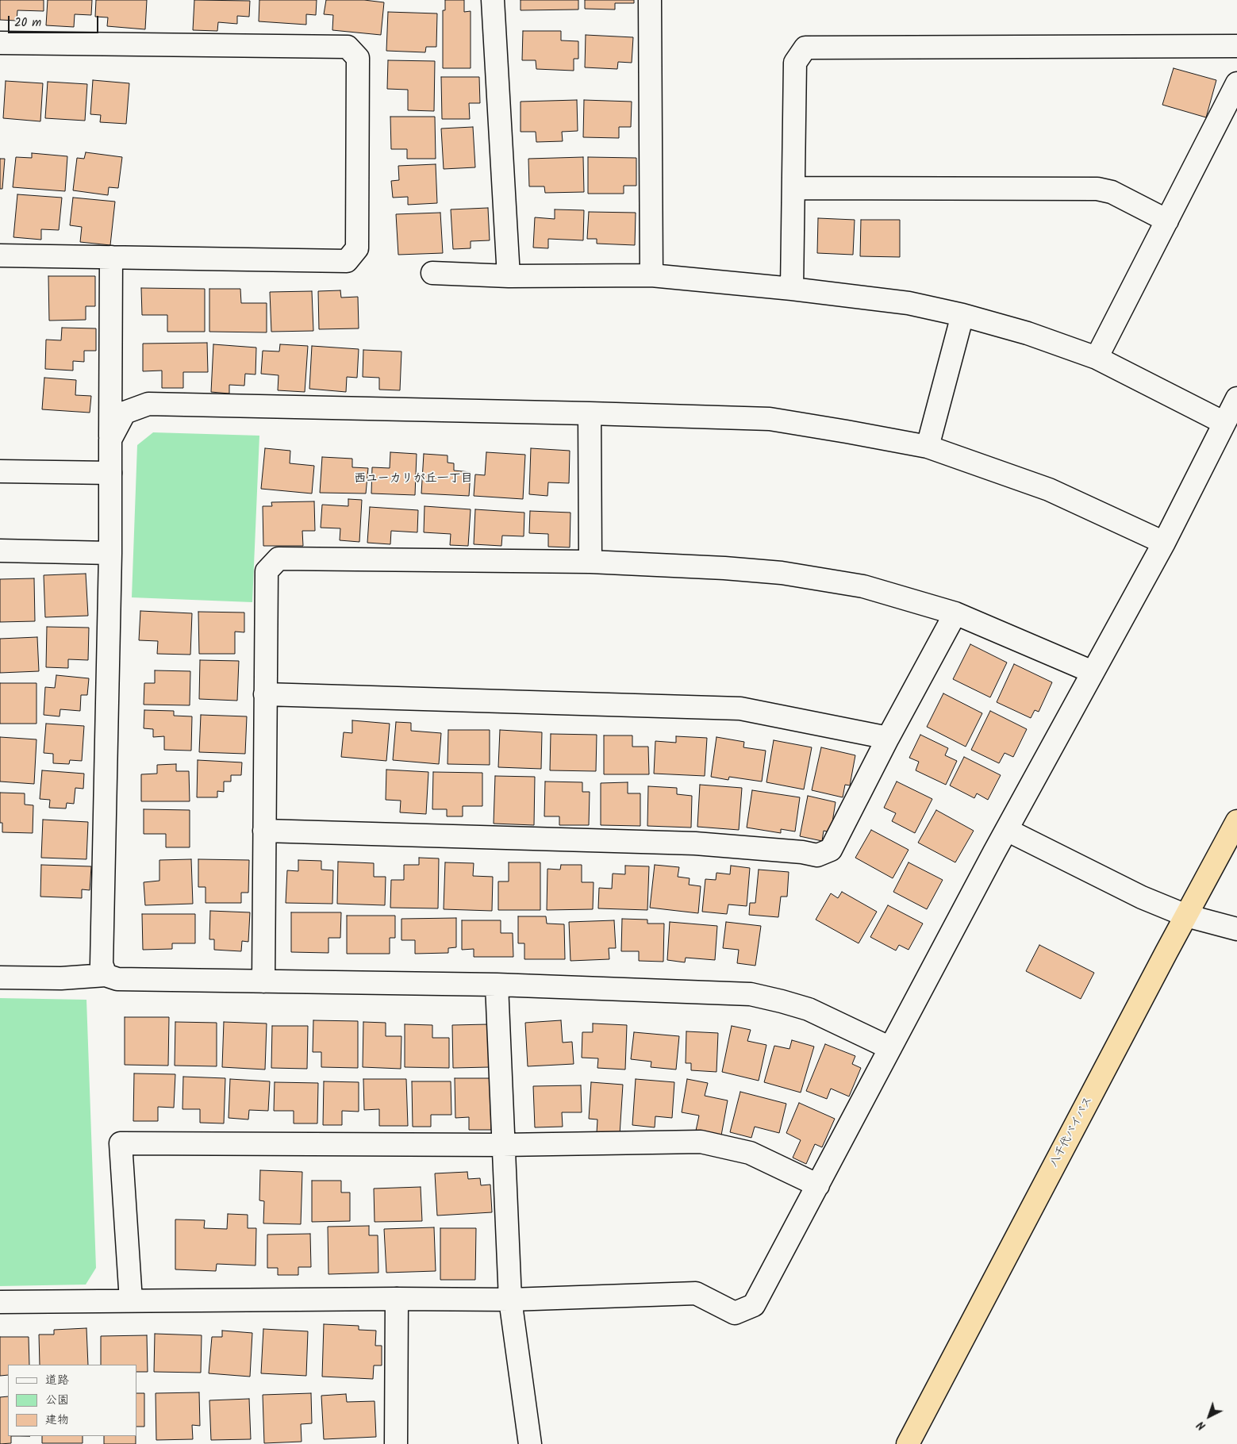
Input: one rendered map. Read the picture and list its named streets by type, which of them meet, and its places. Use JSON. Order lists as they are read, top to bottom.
{
  "streets": {
    "highway": ["八千代バイパス"]
  },
  "districts": ["西ユーカリが丘一丁目"],
  "legend": ["道路", "公園", "建物"],
  "scale_bar": "20 m",
  "north": "bottom left"
}
